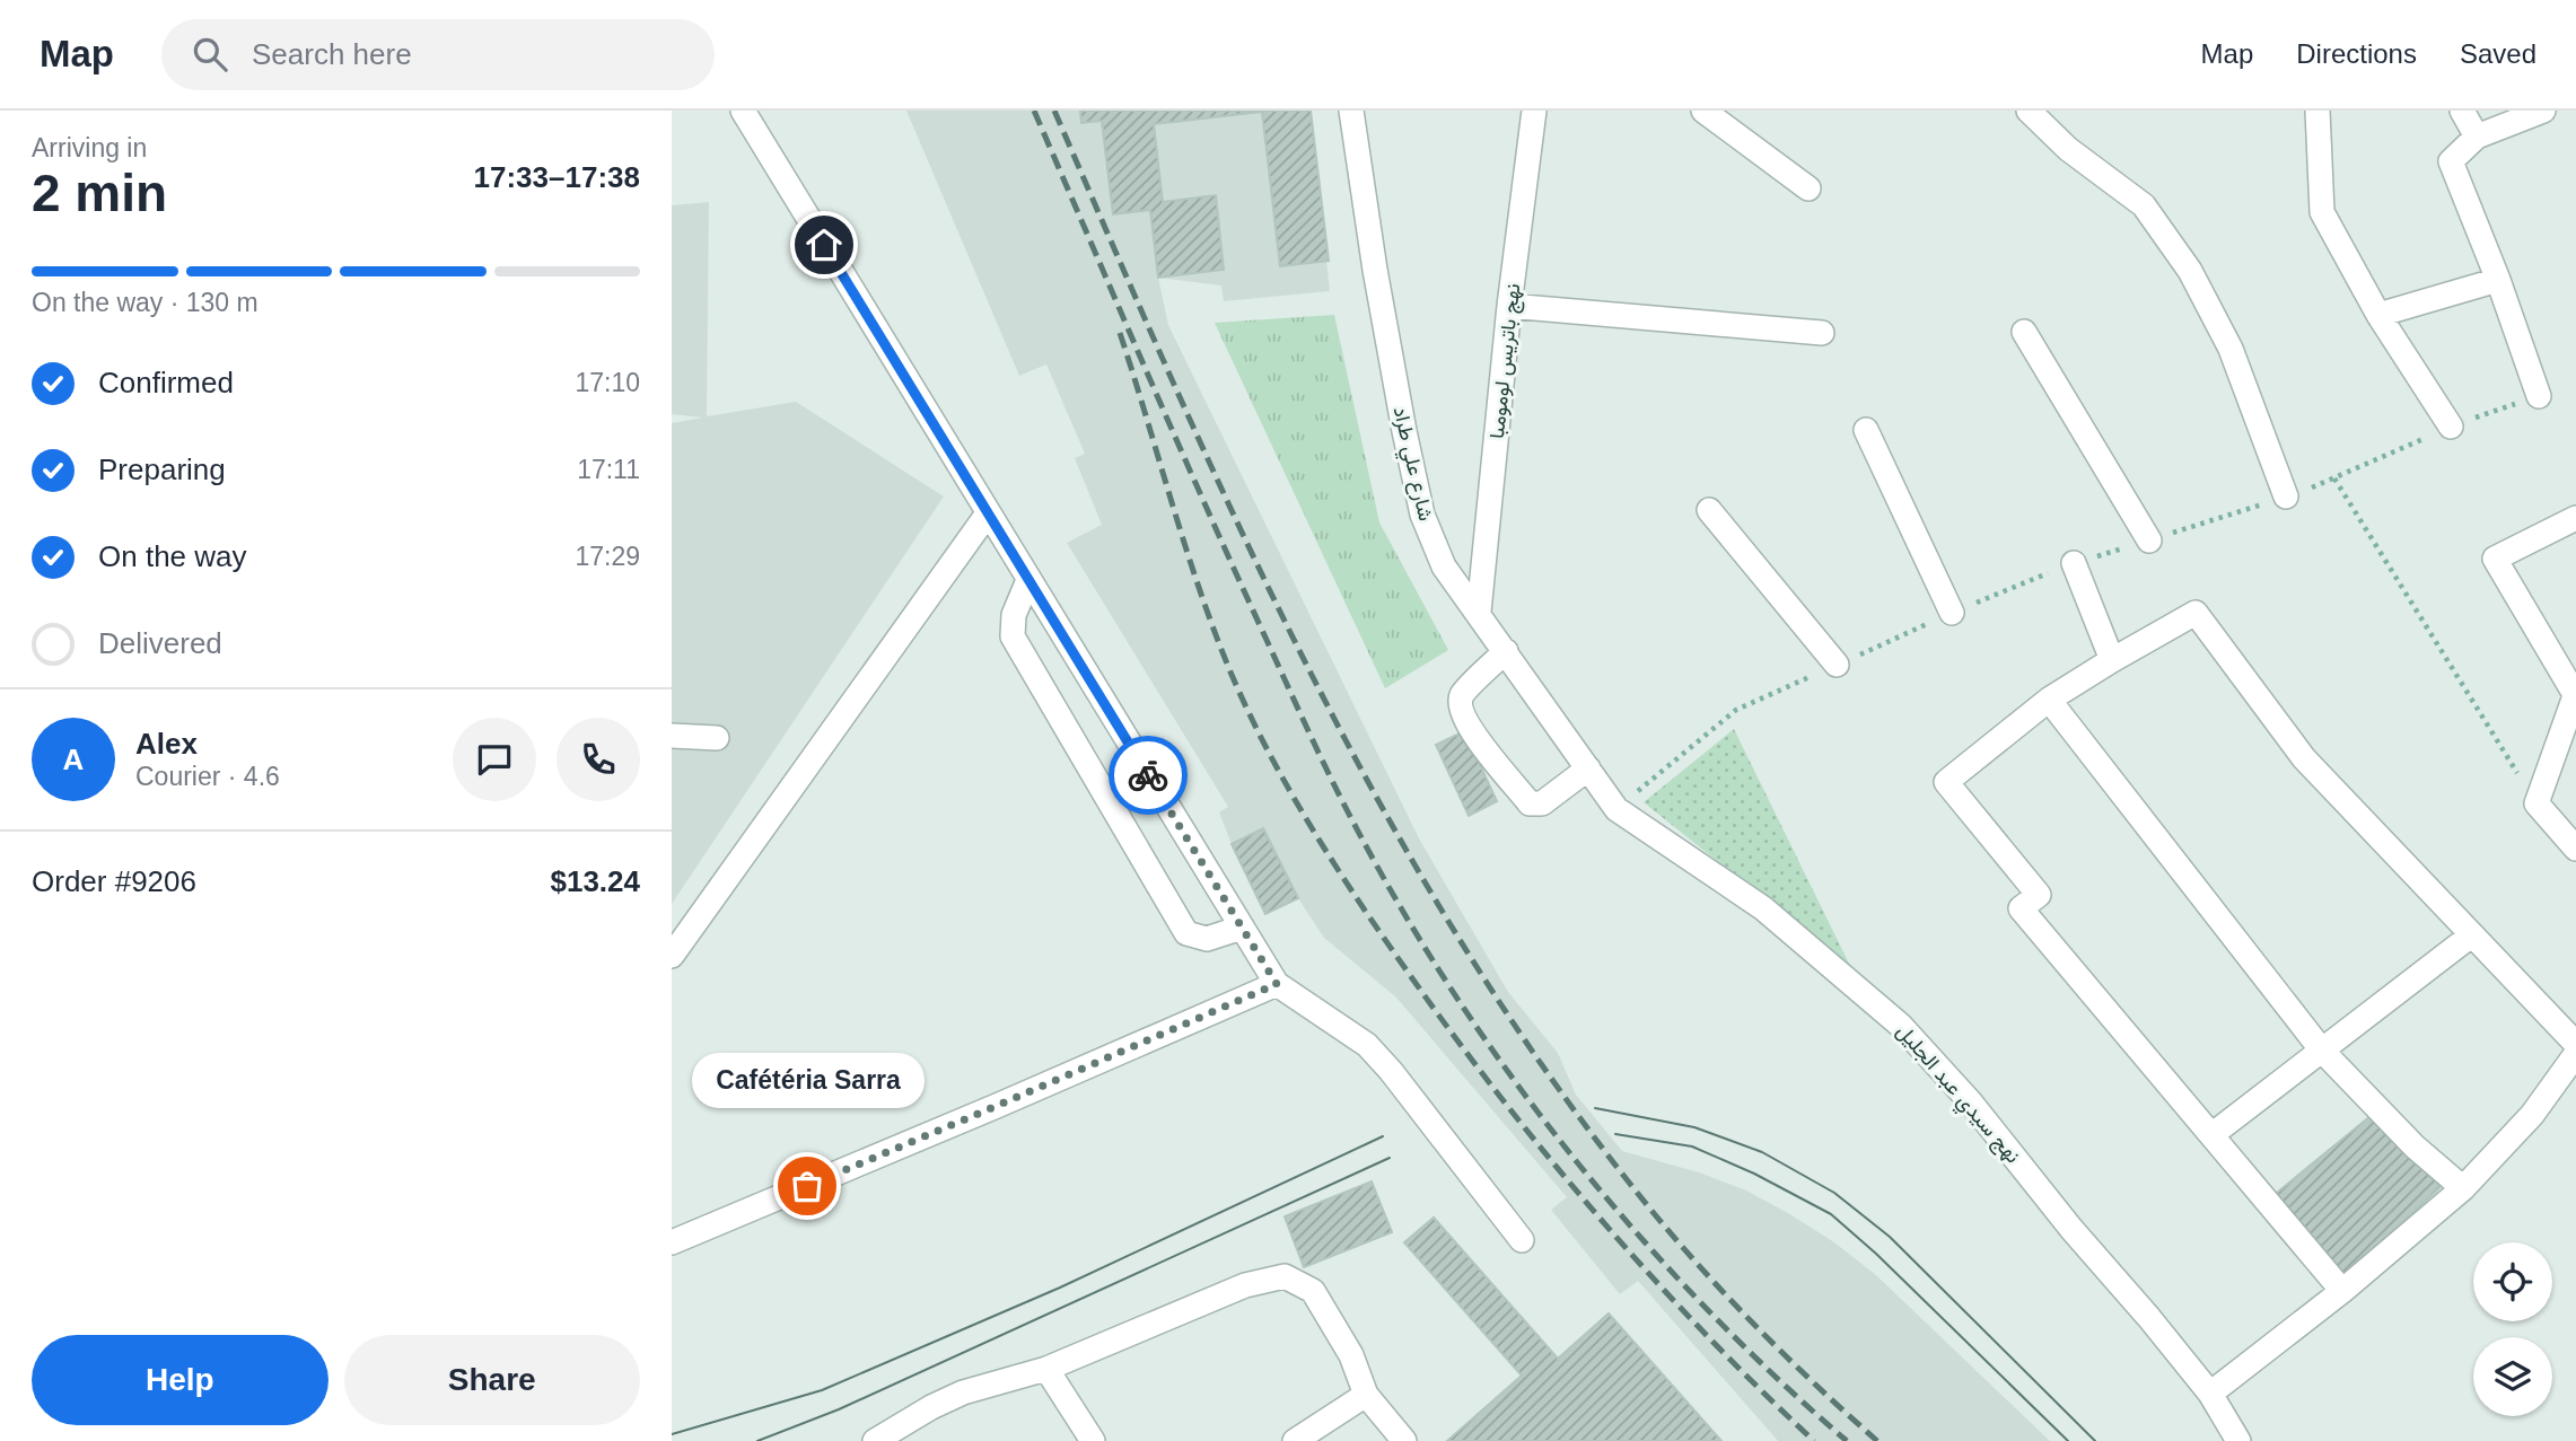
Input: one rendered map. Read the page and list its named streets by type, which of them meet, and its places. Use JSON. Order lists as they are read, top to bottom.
{
  "streets": {
    "street": ["نهج باتريس لومومبا", "شارع علي طراد", "نهج سيدي عبد الجليل"]
  },
  "crossings": [
    ["نهج باتريس لومومبا", "شارع علي طراد"],
    ["شارع علي طراد", "نهج سيدي عبد الجليل"]
  ],
  "places": ["Cafétéria Sarra"],
  "page": {
    "header": "Map",
    "search": "Search here",
    "nav": ["Map", "Directions", "Saved"],
    "heading": ["2 min", "Arriving in", "17:33–17:38"],
    "panel": [
      "Alex",
      "Courier · 4.6",
      "Order #9206",
      "$13.24"
    ],
    "bar": "On the way · 130 m",
    "list": [
      ["Confirmed", "17:10"],
      ["Preparing", "17:11"],
      ["On the way", "17:29"],
      "Delivered"
    ],
    "round": "A",
    "bubble": "Cafétéria Sarra",
    "buttons": ["Help", "Share"]
  }
}
